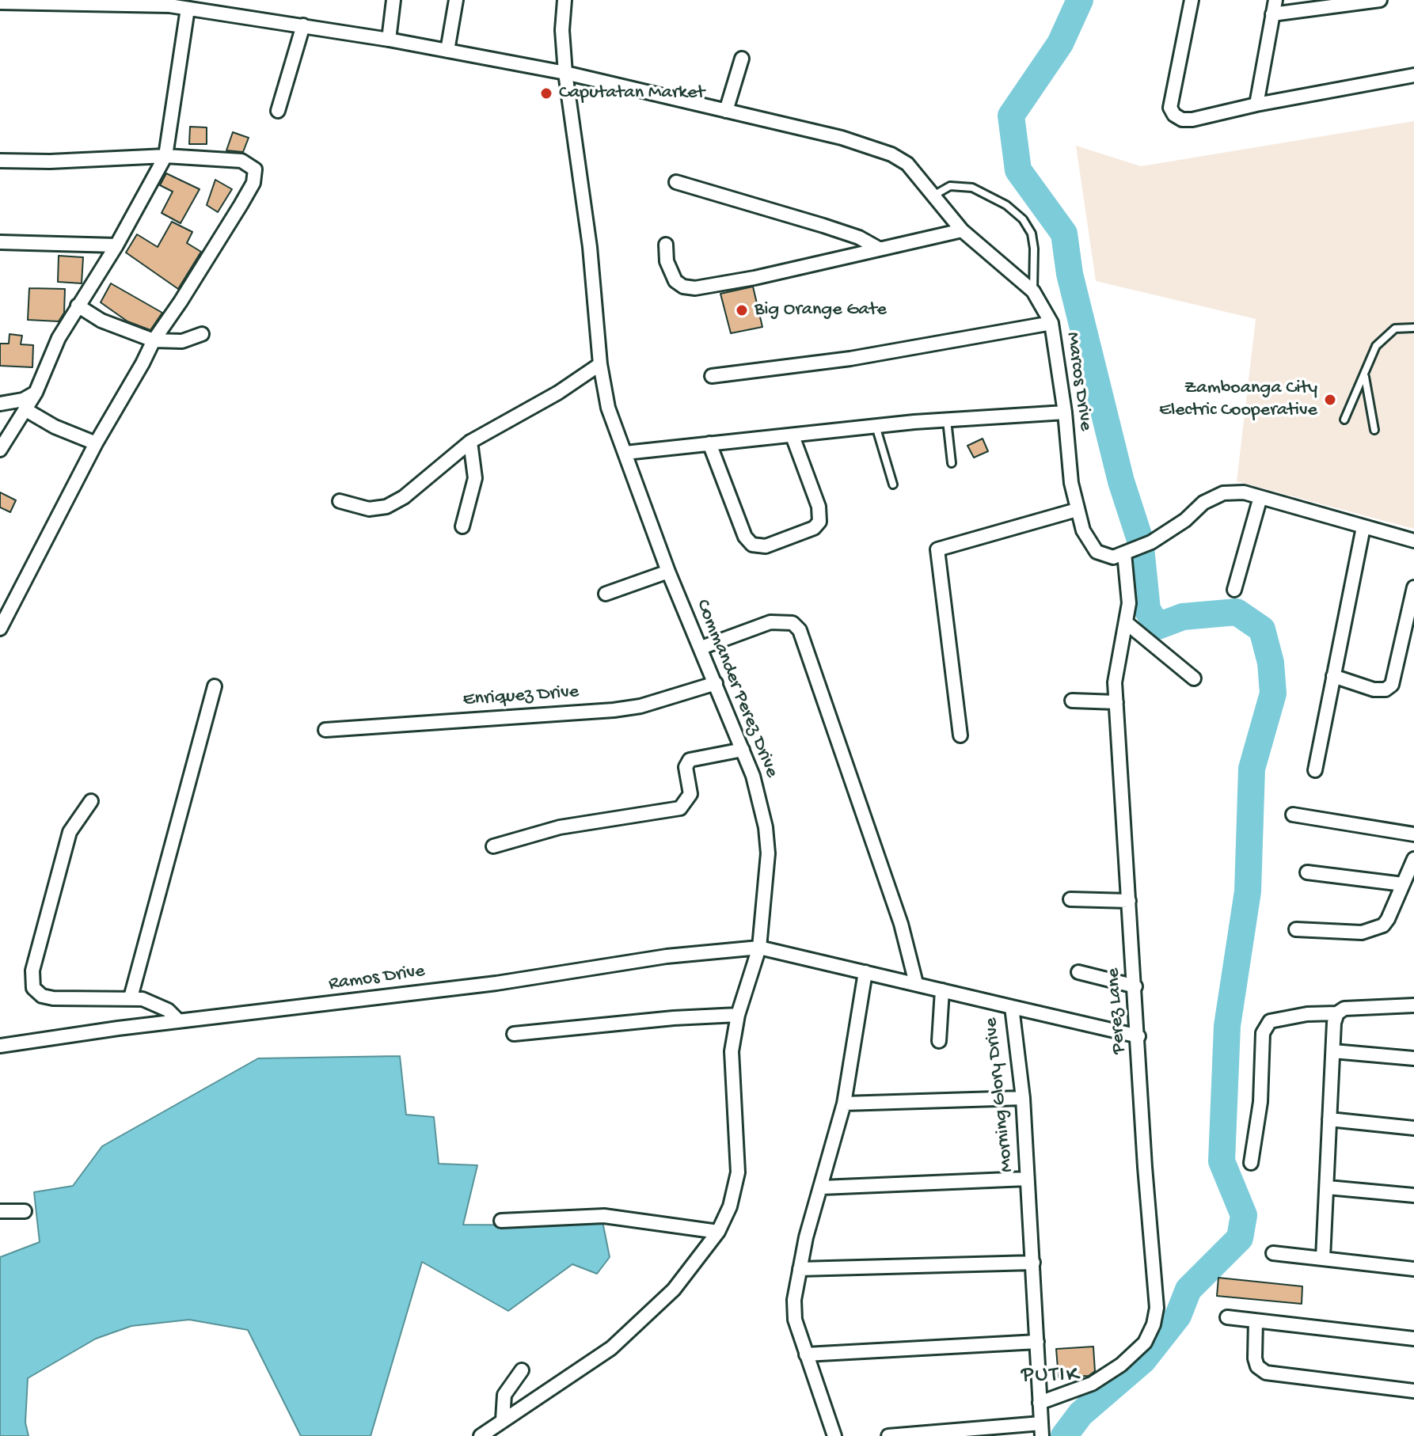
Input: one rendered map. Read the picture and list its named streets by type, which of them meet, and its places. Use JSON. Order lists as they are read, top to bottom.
{
  "streets": {
    "street": [
      "Marcos Drive",
      "Commander Perez Drive",
      "Enriquez Drive",
      "Ramos Drive",
      "Perez Lane",
      "Morning Glory Drive"
    ]
  },
  "crossings": [
    ["Marcos Drive", "Commander Perez Drive"],
    ["Marcos Drive", "Perez Lane"],
    ["Commander Perez Drive", "Enriquez Drive"],
    ["Commander Perez Drive", "Ramos Drive"],
    ["Commander Perez Drive", "Morning Glory Drive"],
    ["Ramos Drive", "Morning Glory Drive"],
    ["Perez Lane", "Morning Glory Drive"]
  ],
  "districts": ["PUTIK"],
  "places": ["Caputatan Market", "Big Orange Gate", "Zamboanga City Electric Cooperative"]
}
